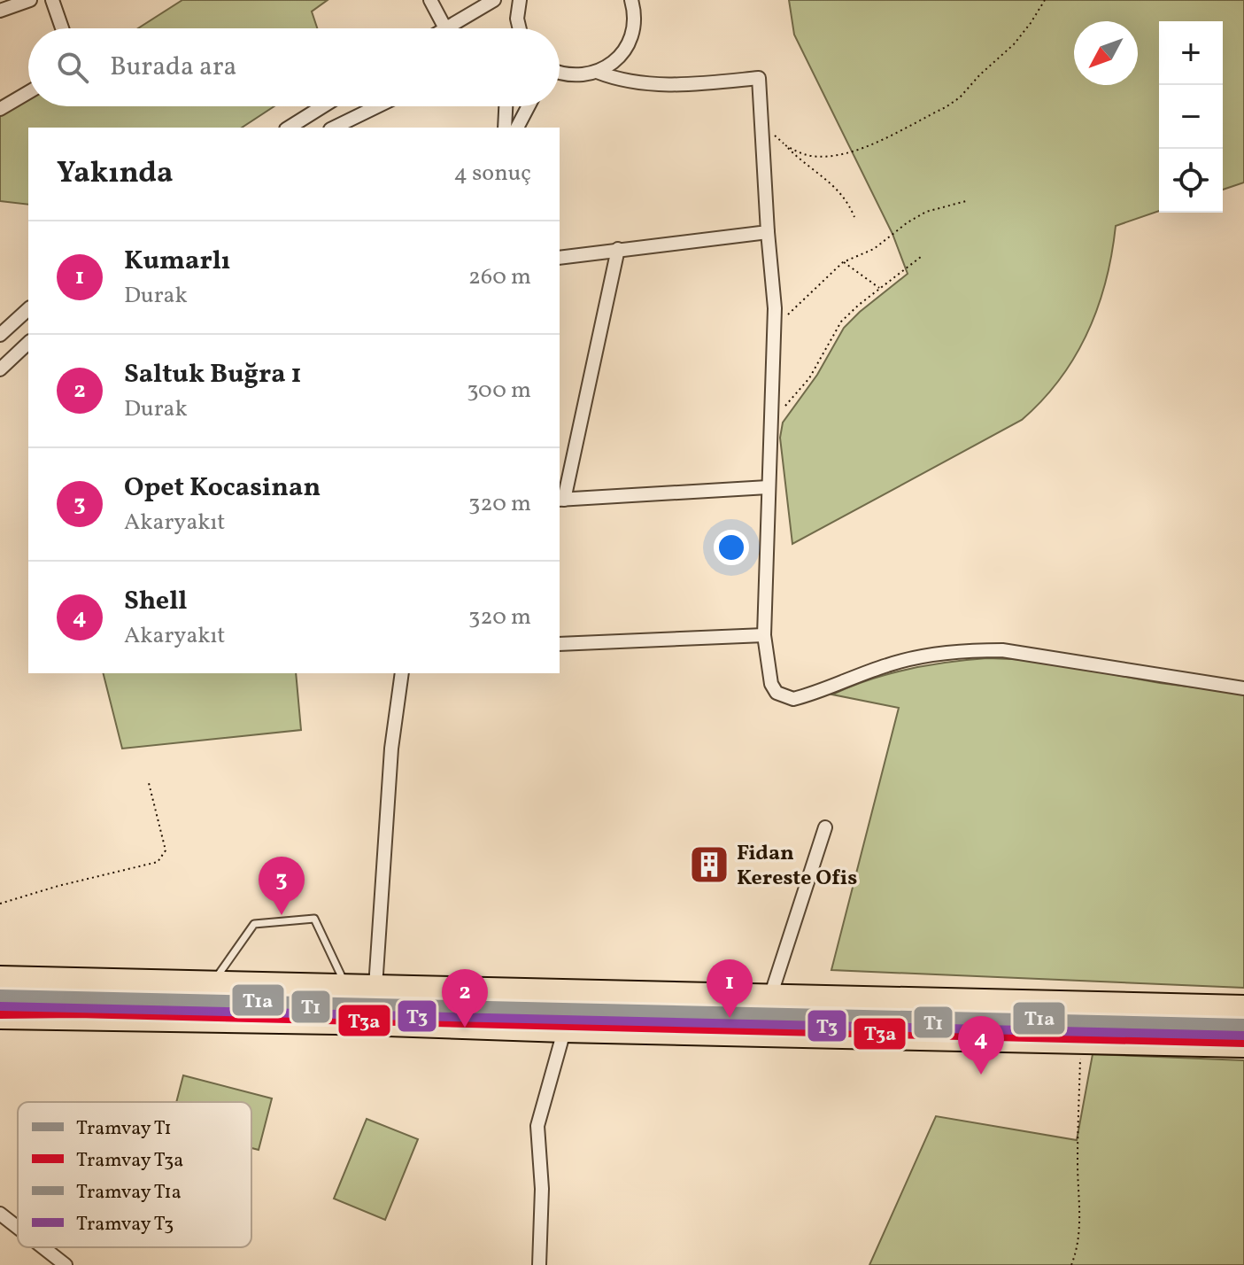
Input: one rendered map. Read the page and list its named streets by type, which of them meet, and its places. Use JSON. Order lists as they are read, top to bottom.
{
  "places": {
    "building": ["Fidan Kereste Ofis"]
  },
  "lines": [
    "tram line T1a",
    "tram line T1",
    "tram line T3",
    "tram line T3a"
  ],
  "legend": [
    "Tramvay T1",
    "Tramvay T3a",
    "Tramvay T1a",
    "Tramvay T3"
  ],
  "north": "bottom left",
  "page": {
    "map_buttons": ["+", "−"],
    "search": "Burada ara",
    "heading": ["Yakında", "4 sonuç"],
    "list": [
      {
        "mark": "1",
        "name": "Kumarlı",
        "note": "Durak",
        "value": "260 m"
      },
      {
        "mark": "2",
        "name": "Saltuk Buğra 1",
        "note": "Durak",
        "value": "300 m"
      },
      {
        "mark": "3",
        "name": "Opet Kocasinan",
        "note": "Akaryakıt",
        "value": "320 m"
      },
      {
        "mark": "4",
        "name": "Shell",
        "note": "Akaryakıt",
        "value": "320 m"
      }
    ],
    "pins": [
      "3",
      "1",
      "2",
      "4"
    ]
  }
}
